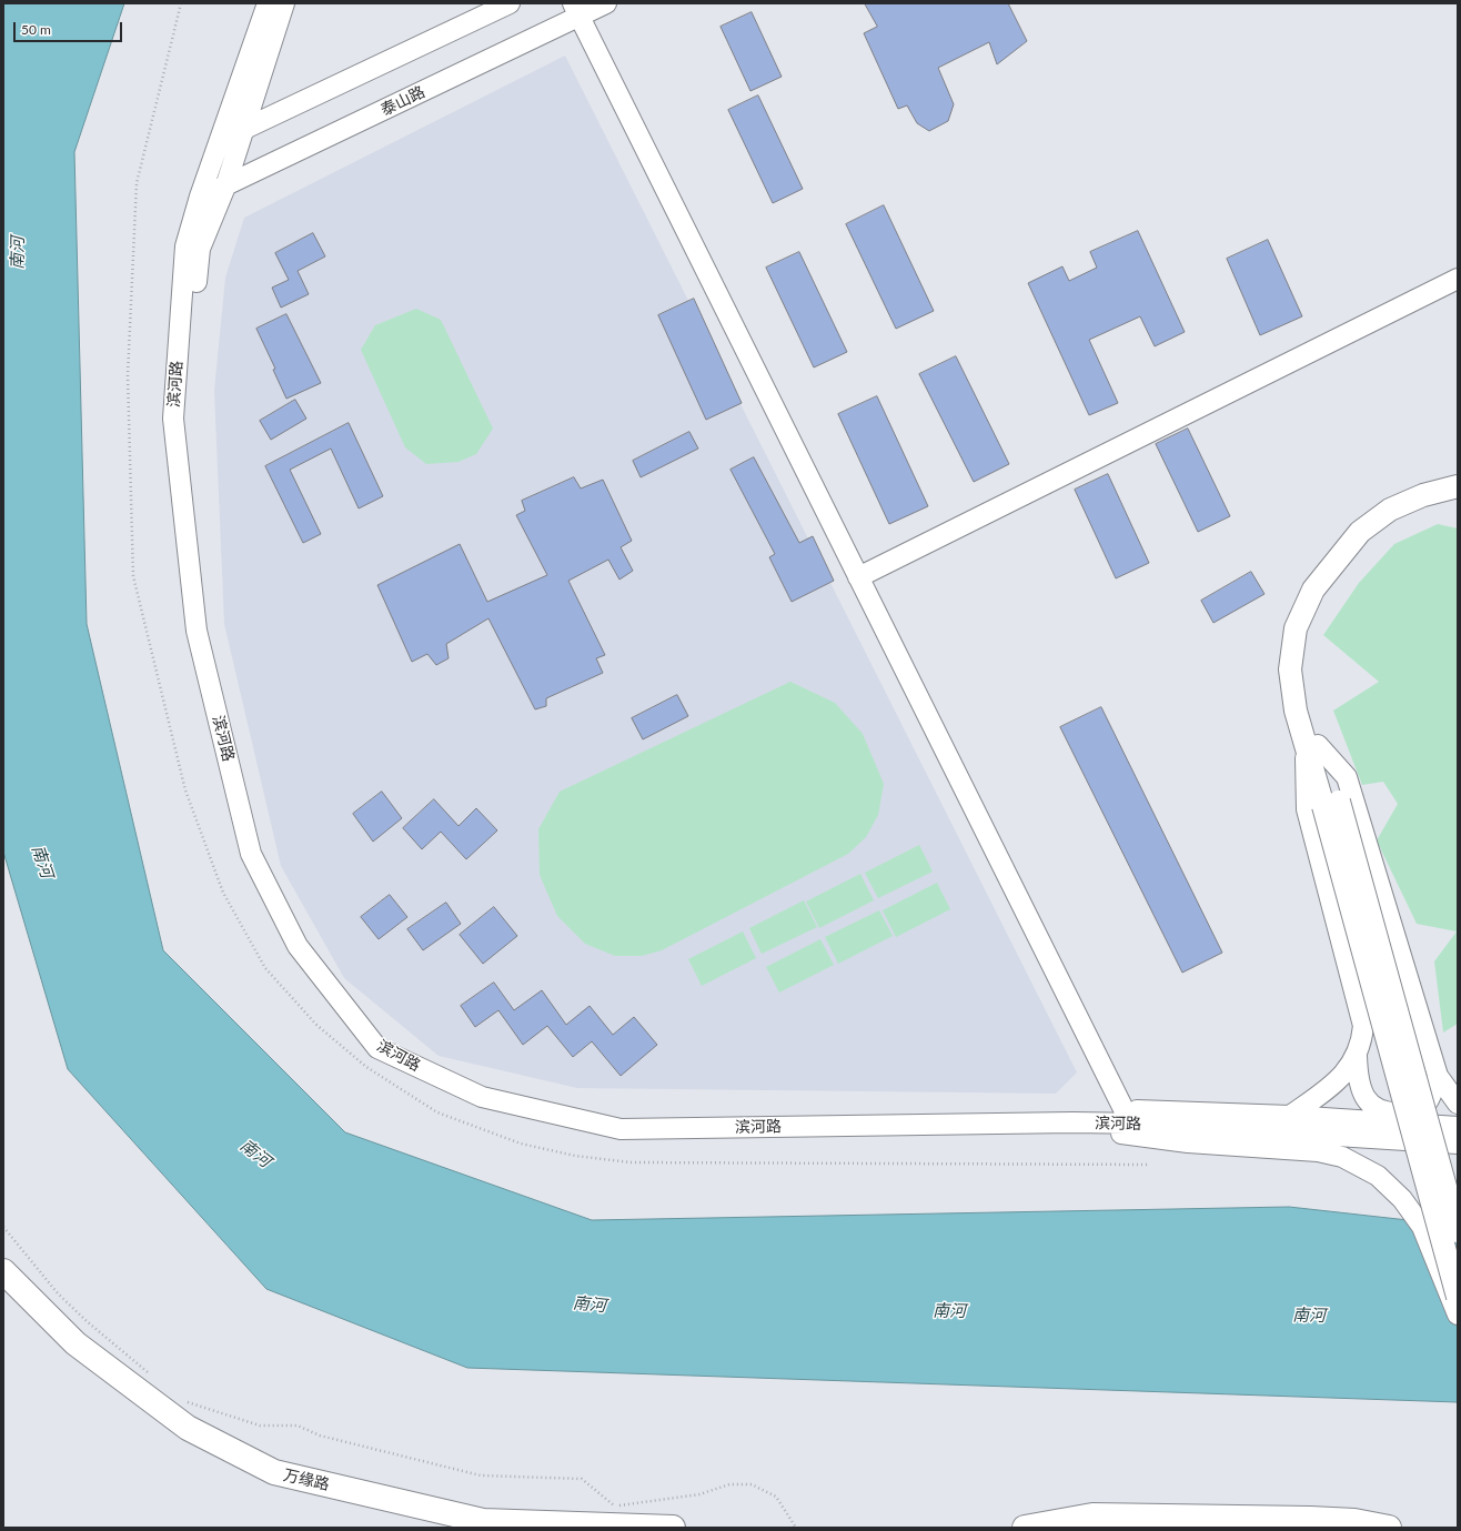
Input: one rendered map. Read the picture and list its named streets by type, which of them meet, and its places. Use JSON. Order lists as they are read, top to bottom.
{
  "streets": {
    "highway": ["万缘路"],
    "street": ["泰山路", "滨河路"]
  },
  "crossings": [
    ["泰山路", "滨河路"]
  ],
  "water": ["南河"],
  "scale_bar": "50 m"
}
